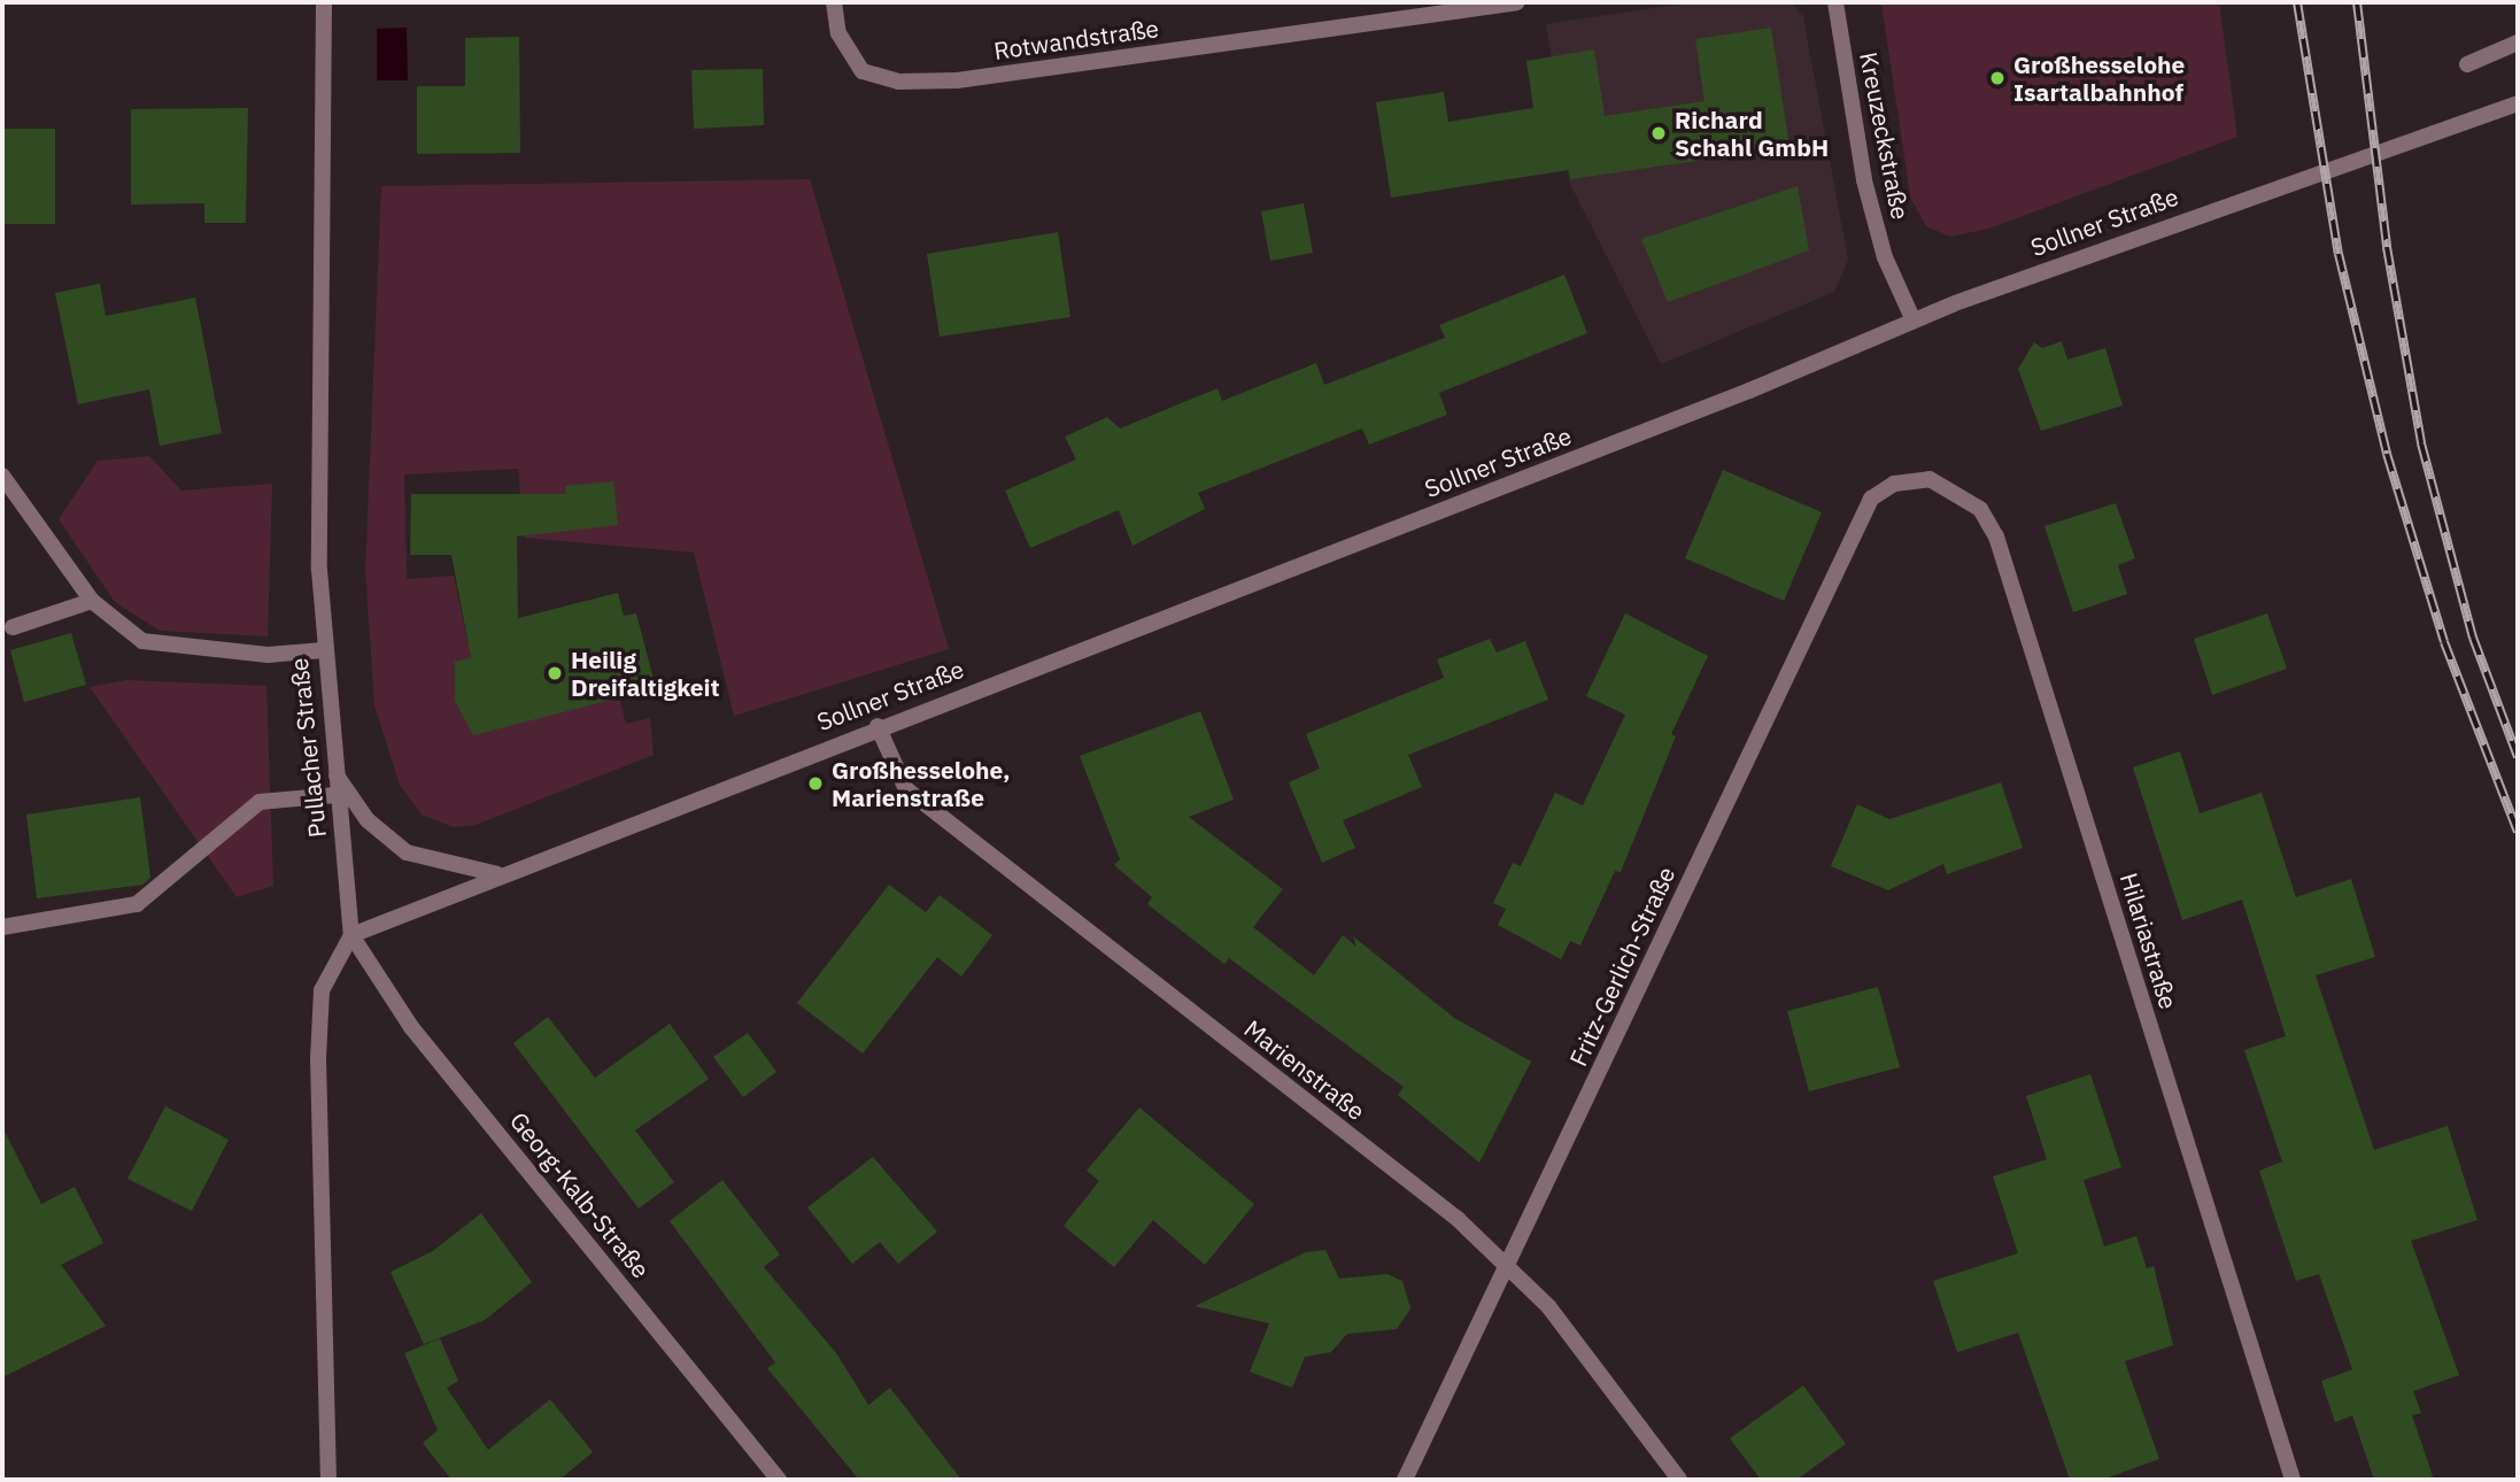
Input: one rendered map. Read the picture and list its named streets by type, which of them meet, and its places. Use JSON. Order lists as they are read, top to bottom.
{
  "streets": {
    "street": [
      "Rotwandstraße",
      "Kreuzeckstraße",
      "Sollner Straße",
      "Pullacher Straße",
      "Hilariastraße",
      "Fritz-Gerlich-Straße",
      "Marienstraße",
      "Georg-Kalb-Straße"
    ]
  },
  "crossings": [
    ["Kreuzeckstraße", "Sollner Straße"],
    ["Sollner Straße", "Pullacher Straße"],
    ["Sollner Straße", "Marienstraße"],
    ["Sollner Straße", "Georg-Kalb-Straße"],
    ["Pullacher Straße", "Georg-Kalb-Straße"],
    ["Hilariastraße", "Fritz-Gerlich-Straße"],
    ["Fritz-Gerlich-Straße", "Marienstraße"]
  ],
  "places": [
    "Großhesselohe Isartalbahnhof",
    "Richard Schahl GmbH",
    "Heilig Dreifaltigkeit",
    "Großhesselohe, Marienstraße"
  ]
}
